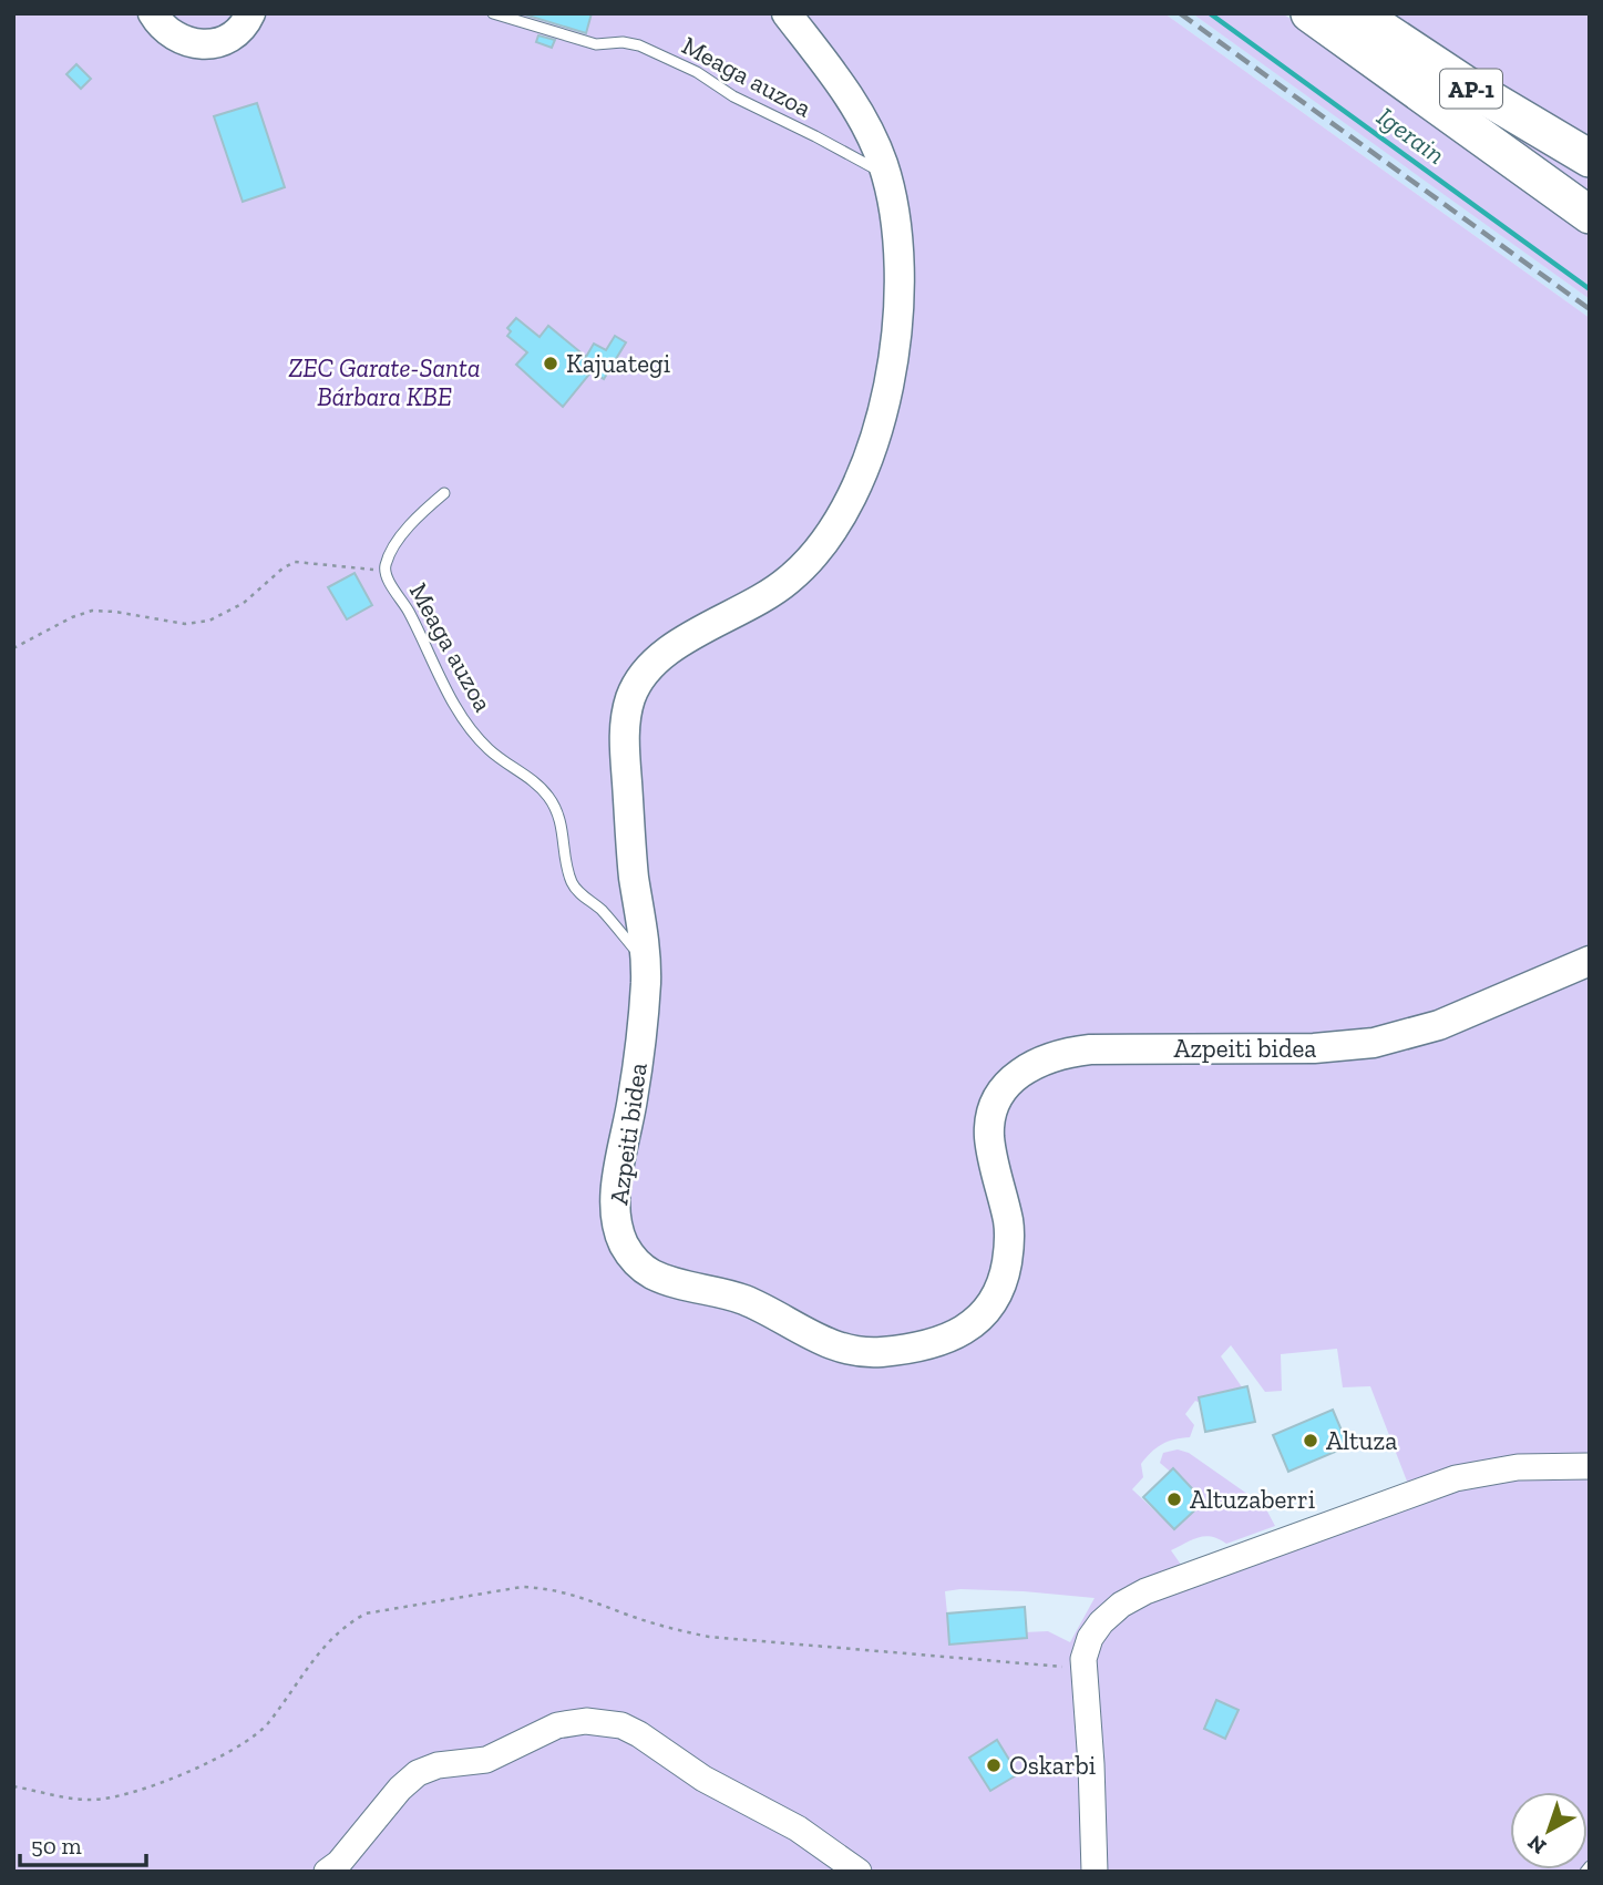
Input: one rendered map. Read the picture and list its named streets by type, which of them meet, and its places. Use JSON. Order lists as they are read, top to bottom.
{
  "streets": {
    "highway": ["AP-1"],
    "main road": ["Azpeiti bidea"],
    "lane": ["Meaga auzoa"]
  },
  "crossings": [
    ["Meaga auzoa", "Azpeiti bidea"]
  ],
  "water": ["Igerain"],
  "parks": ["ZEC Garate-Santa Bárbara KBE"],
  "places": [
    "Kajuategi",
    "Altuza",
    "Altuzaberri",
    "Oskarbi"
  ],
  "scale_bar": "50 m",
  "north": "bottom left"
}
